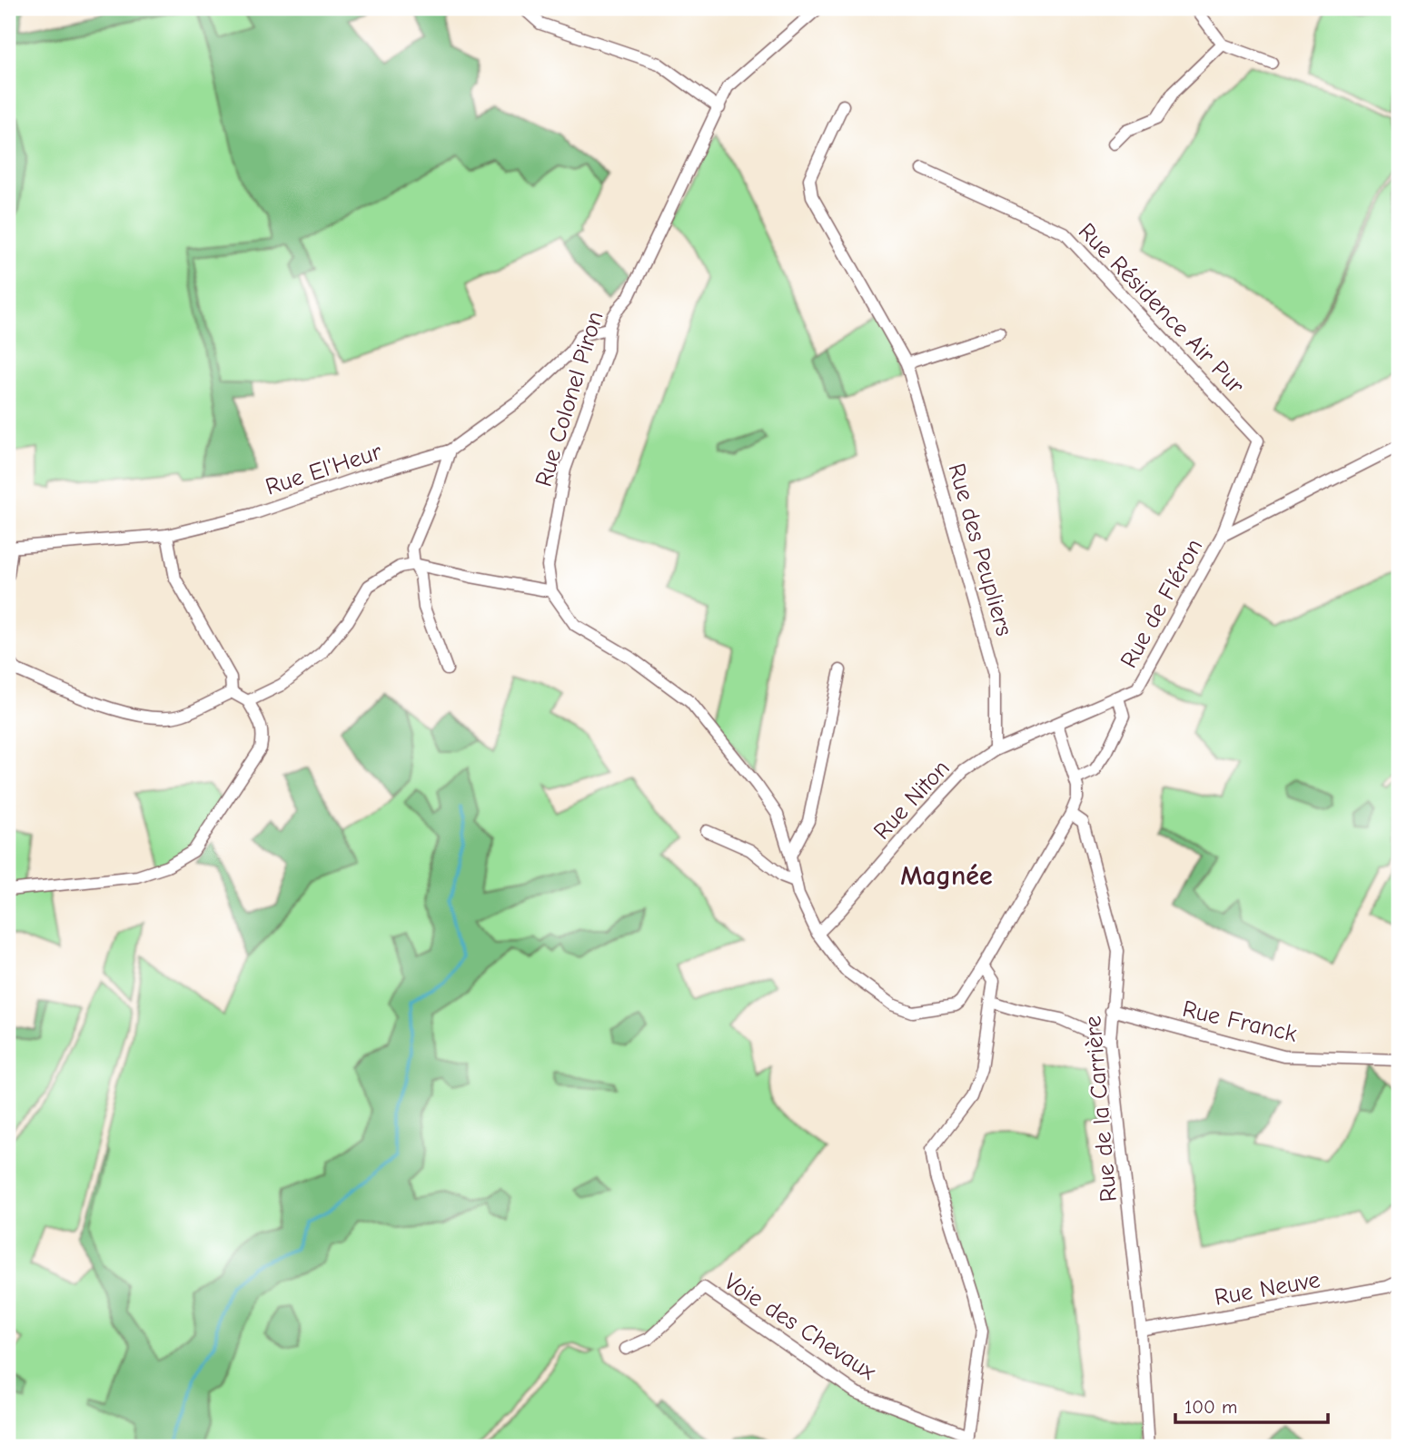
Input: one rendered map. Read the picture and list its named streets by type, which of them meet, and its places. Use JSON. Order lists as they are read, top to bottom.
{
  "streets": {
    "street": [
      "Rue Résidence Air Pur",
      "Rue Colonel Piron",
      "Rue El'Heur",
      "Rue des Peupliers",
      "Rue de Fléron",
      "Rue Niton",
      "Rue Franck",
      "Rue de la Carrière",
      "Rue Neuve",
      "Voie des Chevaux"
    ]
  },
  "crossings": [
    ["Rue Résidence Air Pur", "Rue de Fléron"],
    ["Rue Colonel Piron", "Rue El'Heur"],
    ["Rue des Peupliers", "Rue Niton"],
    ["Rue de Fléron", "Rue Niton"],
    ["Rue Franck", "Rue de la Carrière"],
    ["Rue de la Carrière", "Rue Neuve"]
  ],
  "districts": ["Magnée"],
  "scale_bar": "100 m"
}
